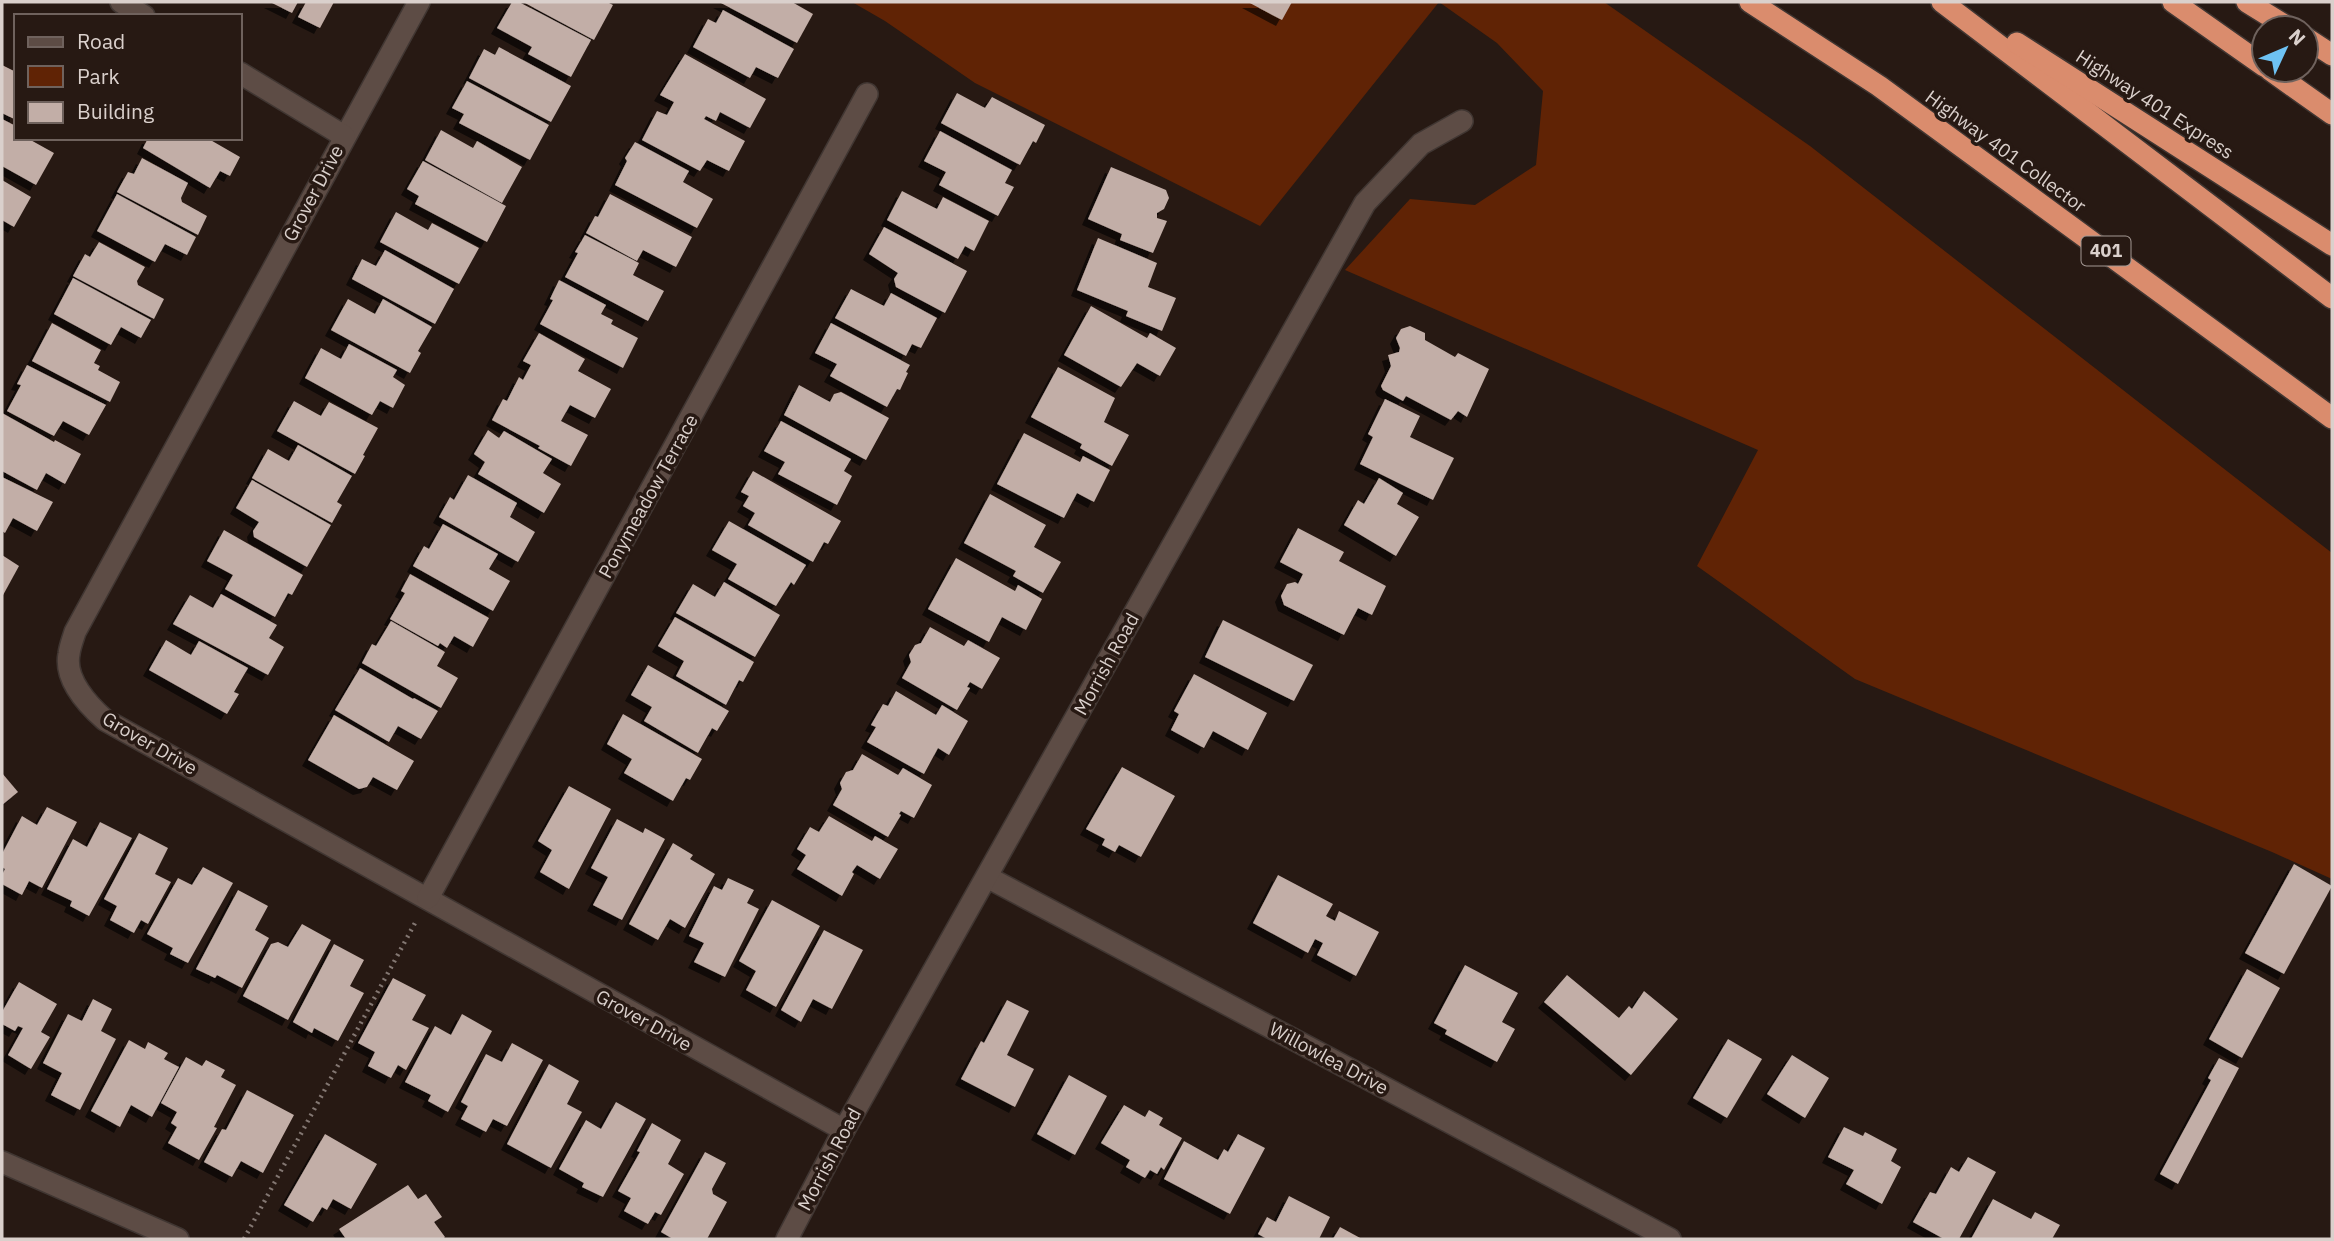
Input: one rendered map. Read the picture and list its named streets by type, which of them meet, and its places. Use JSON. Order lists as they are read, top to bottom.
{
  "streets": {
    "highway": ["Highway 401 Express", "Highway 401 Collector", "401"],
    "street": [
      "Grover Drive",
      "Ponymeadow Terrace",
      "Morrish Road",
      "Willowlea Drive"
    ]
  },
  "crossings": [
    ["Grover Drive", "Ponymeadow Terrace"],
    ["Grover Drive", "Morrish Road"],
    ["Morrish Road", "Willowlea Drive"]
  ],
  "legend": ["Road", "Park", "Building"],
  "north": "top right"
}
